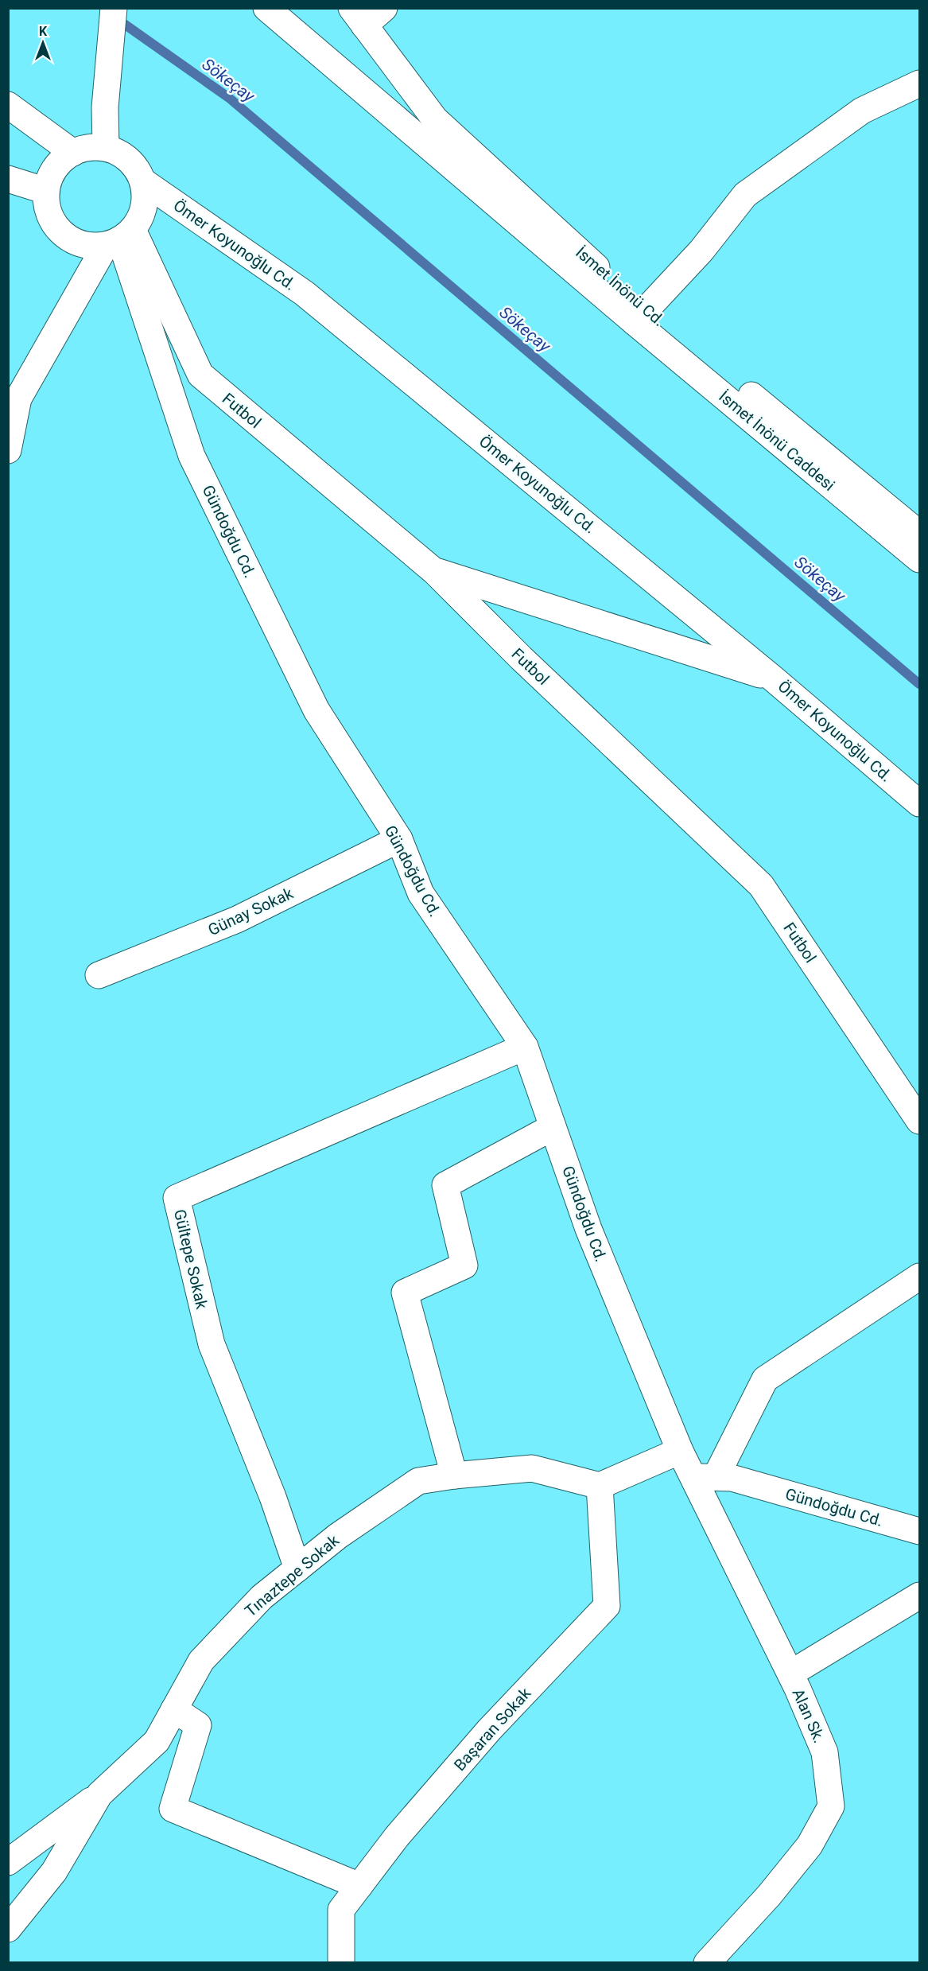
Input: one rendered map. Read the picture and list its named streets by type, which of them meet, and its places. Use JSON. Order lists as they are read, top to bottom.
{
  "streets": {
    "street": [
      "Ömer Koyunoğlu Cd.",
      "İsmet İnönü Cd.",
      "Futbol",
      "İsmet İnönü Caddesi",
      "Gündoğdu Cd.",
      "Günay Sokak",
      "Gültepe Sokak",
      "Tınaztepe Sokak",
      "Alan Sk.",
      "Başaran Sokak"
    ]
  },
  "crossings": [
    ["Ömer Koyunoğlu Cd.", "Futbol"],
    ["Ömer Koyunoğlu Cd.", "Gündoğdu Cd."],
    ["İsmet İnönü Cd.", "İsmet İnönü Caddesi"],
    ["Futbol", "Gündoğdu Cd."],
    ["Gündoğdu Cd.", "Günay Sokak"],
    ["Gündoğdu Cd.", "Gültepe Sokak"],
    ["Gündoğdu Cd.", "Alan Sk."],
    ["Gültepe Sokak", "Tınaztepe Sokak"],
    ["Tınaztepe Sokak", "Başaran Sokak"]
  ],
  "water": ["Sökeçay"],
  "north": "top"
}
